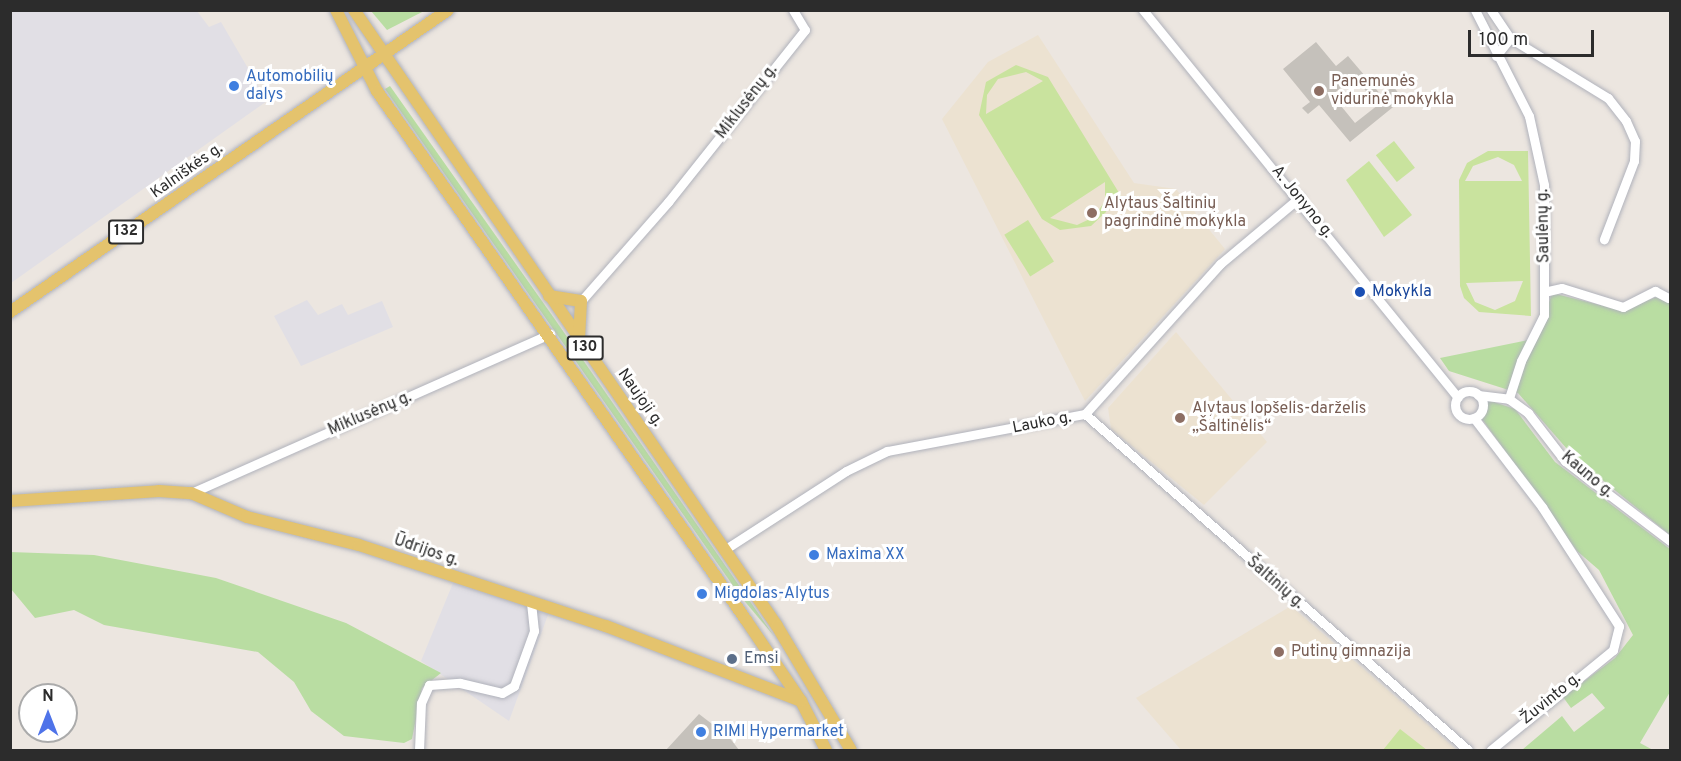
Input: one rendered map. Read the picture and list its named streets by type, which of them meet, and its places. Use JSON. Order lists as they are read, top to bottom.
{
  "streets": {
    "main road": [
      "Kalniškės g.",
      "132",
      "130",
      "Naujoji g.",
      "Ūdrijos g."
    ],
    "street": [
      "Miklusėnų g.",
      "A. Jonyno g.",
      "Saulėnų g.",
      "Lauko g.",
      "Kauno g.",
      "Šaltinių g.",
      "Žuvinto g."
    ]
  },
  "crossings": [
    ["Miklusėnų g.", "130"],
    ["Miklusėnų g.", "Ūdrijos g."],
    ["Kalniškės g.", "130"],
    ["Kalniškės g.", "Naujoji g."],
    ["A. Jonyno g.", "Lauko g."],
    ["A. Jonyno g.", "Žuvinto g."],
    ["Saulėnų g.", "Kauno g."],
    ["130", "Ūdrijos g."],
    ["Naujoji g.", "Lauko g."],
    ["Lauko g.", "Šaltinių g."]
  ],
  "places": [
    "Automobilių dalys",
    "Panemunės vidurinė mokykla",
    "Alytaus Šaltinių pagrindinė mokykla",
    "Mokykla",
    "Alytaus lopšelis-darželis „Šaltinėlis“",
    "Maxima XX",
    "Migdolas-Alytus",
    "Putinų gimnazija",
    "Emsi",
    "RIMI Hypermarket"
  ],
  "scale_bar": "100 m",
  "north": "top"
}
